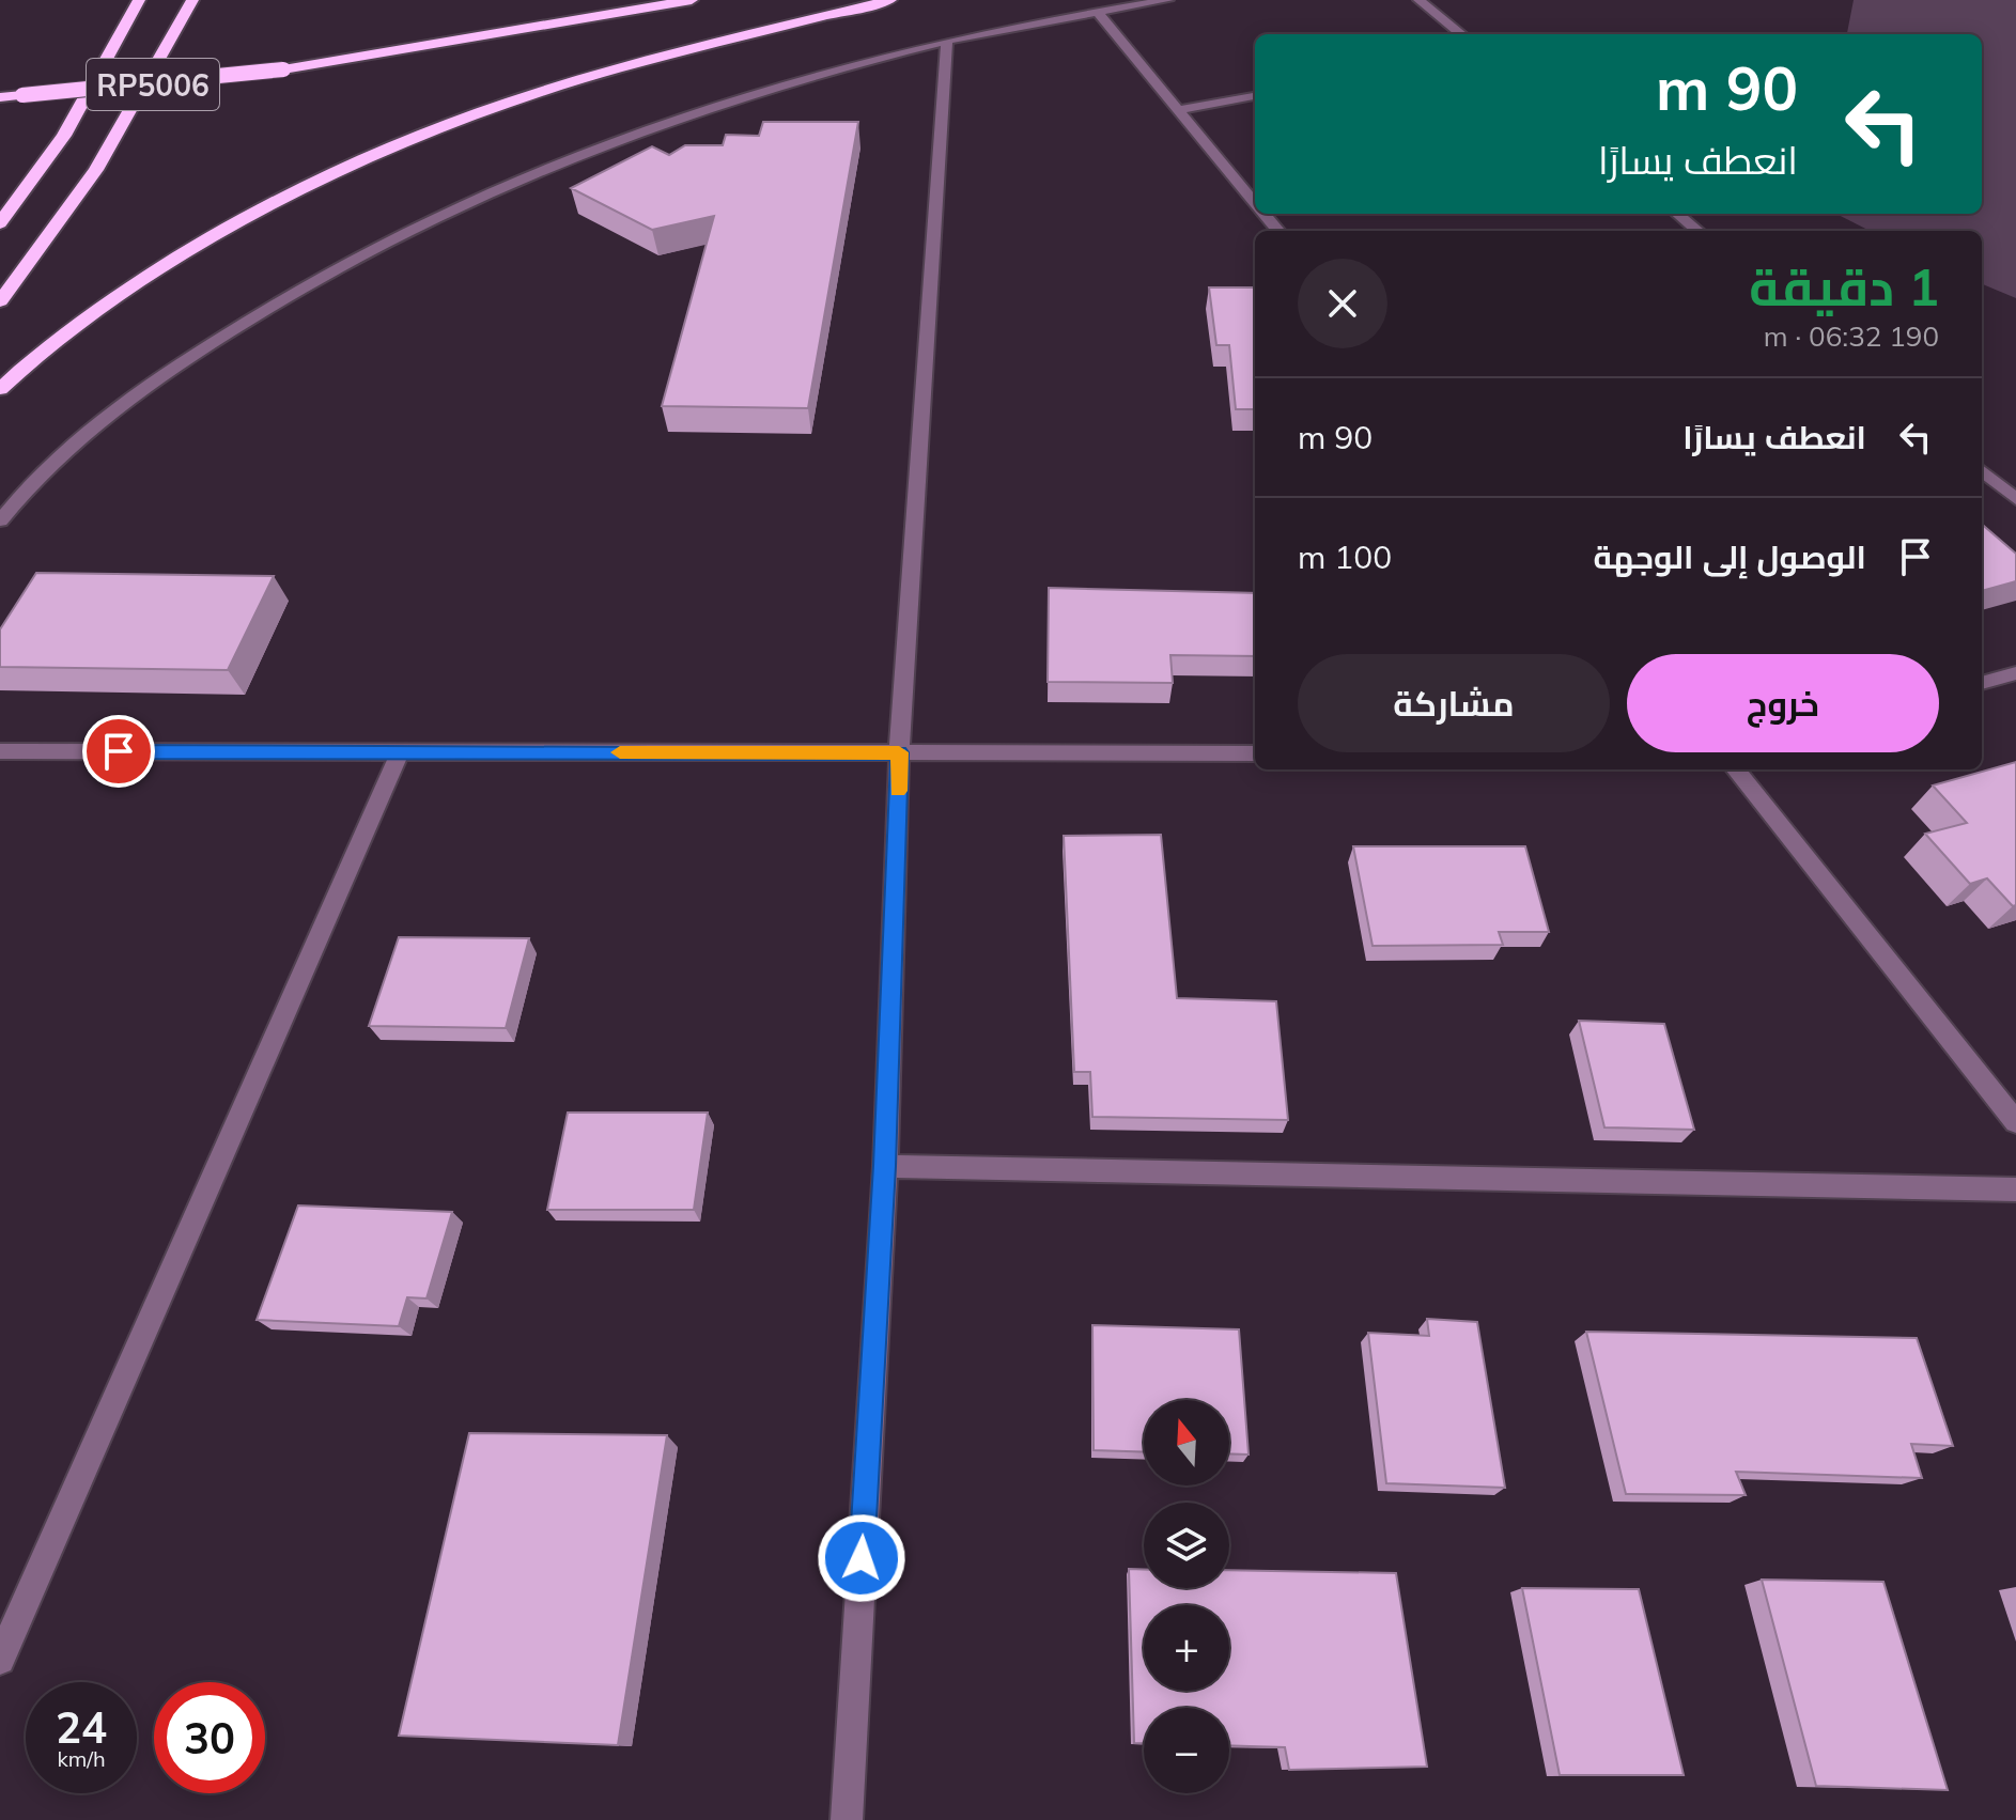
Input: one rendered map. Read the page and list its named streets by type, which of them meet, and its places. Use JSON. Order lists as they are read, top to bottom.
{
  "streets": {
    "highway": ["RP5006"]
  },
  "north": "top",
  "page": {
    "turn": ["90 m", "انعطف يسارًا"],
    "heading": ["1 دقيقة", "190 m · 06:32"],
    "list": [
      {
        "name": "انعطف يسارًا",
        "value": "90 m"
      },
      {
        "name": "الوصول إلى الوجهة",
        "value": "100 m"
      }
    ],
    "buttons": ["خروج", "مشاركة"],
    "map_buttons": ["+", "−"],
    "speed": "24 km/h",
    "limit": "30"
  }
}
